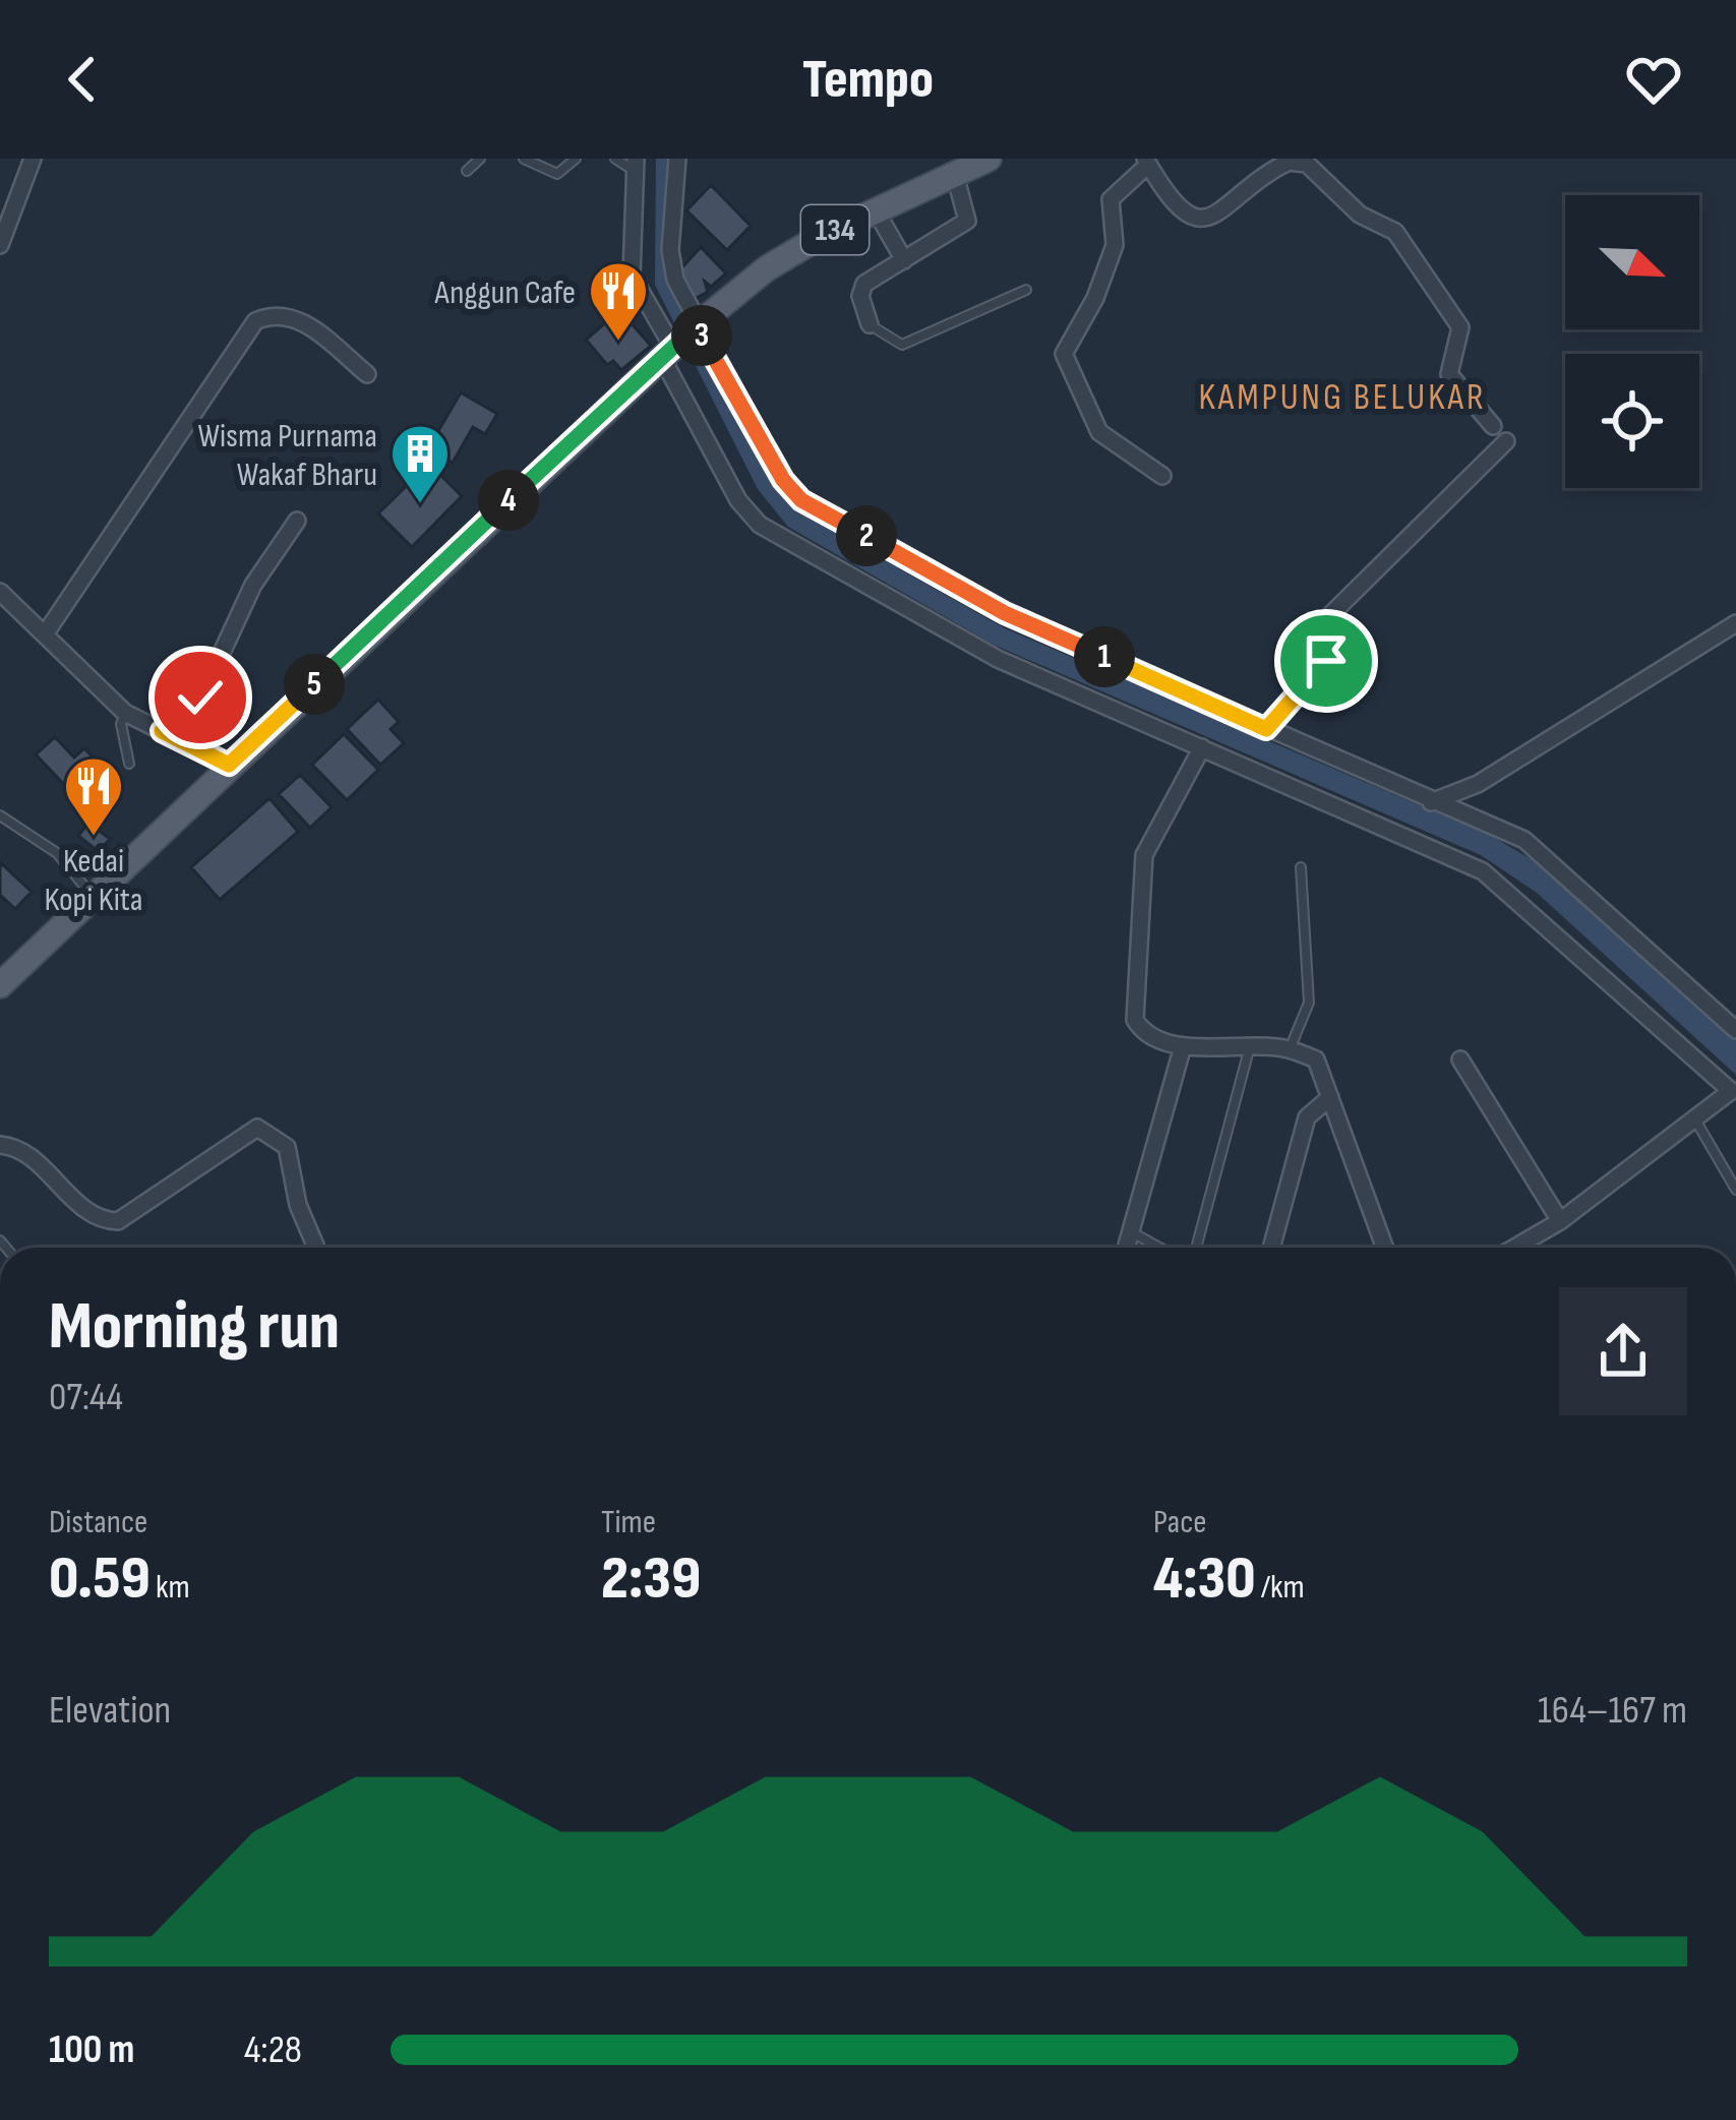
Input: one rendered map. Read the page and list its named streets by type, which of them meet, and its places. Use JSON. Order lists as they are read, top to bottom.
{
  "streets": {
    "main road": ["134"]
  },
  "districts": ["KAMPUNG BELUKAR"],
  "places": {
    "restaurant": ["Anggun Cafe", "Kedai Kopi Kita"],
    "building": ["Wisma Purnama Wakaf Bharu"]
  },
  "north": "bottom right",
  "page": {
    "header": "Tempo",
    "pins": [
      "3",
      "4",
      "2",
      "1",
      "5"
    ],
    "heading": ["Morning run", "07:44"],
    "stats": [
      ["Distance", "0.59 km"],
      ["Time", "2:39"],
      ["Pace", "4:30 /km"]
    ],
    "chart": ["Elevation", "164–167 m"],
    "list": [
      {
        "name": "100 m",
        "note": "4:28"
      }
    ]
  }
}
